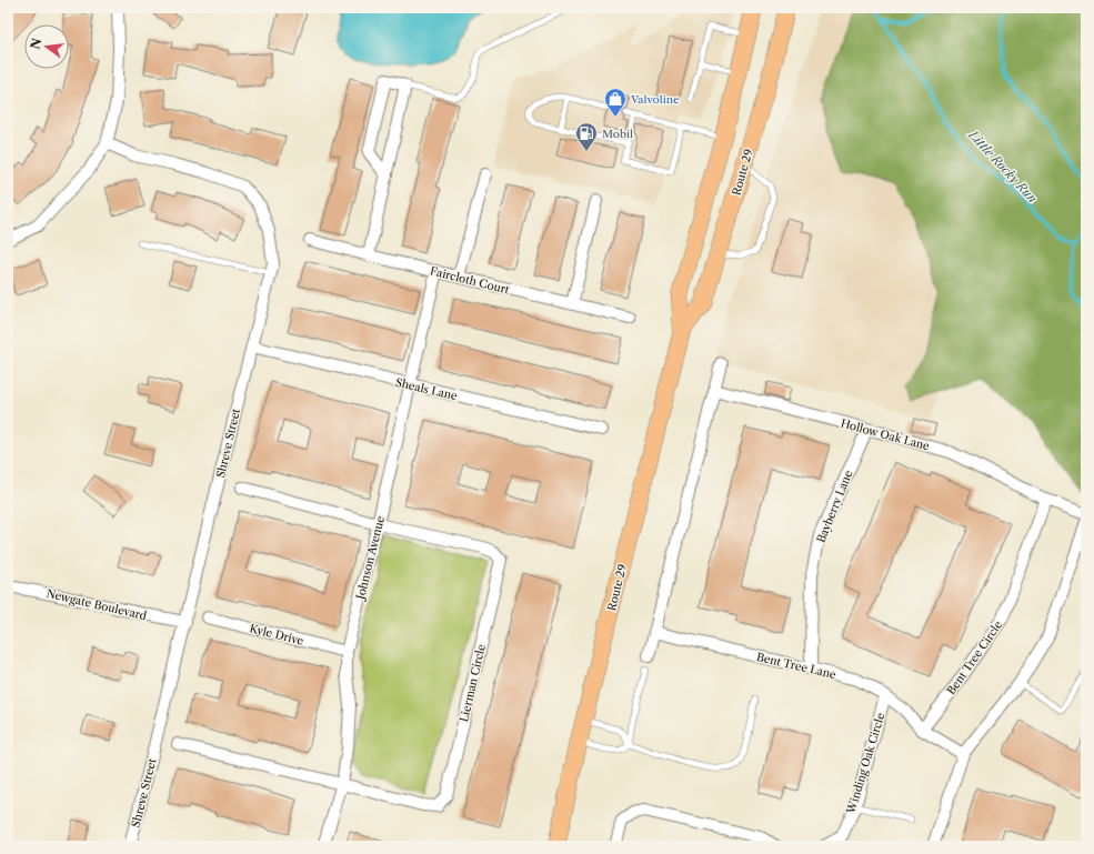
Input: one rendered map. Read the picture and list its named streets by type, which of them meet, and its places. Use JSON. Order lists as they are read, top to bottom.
{
  "streets": {
    "main road": ["Route 29"],
    "street": [
      "Faircloth Court",
      "Sheals Lane",
      "Hollow Oak Lane",
      "Shreve Street",
      "Bayberry Lane",
      "Johnson Avenue",
      "Newgate Boulevard",
      "Kyle Drive",
      "Bent Tree Circle",
      "Bent Tree Lane",
      "Lierman Circle",
      "Winding Oak Circle"
    ]
  },
  "crossings": [
    ["Faircloth Court", "Johnson Avenue"],
    ["Sheals Lane", "Shreve Street"],
    ["Sheals Lane", "Johnson Avenue"],
    ["Hollow Oak Lane", "Bayberry Lane"],
    ["Hollow Oak Lane", "Bent Tree Circle"],
    ["Shreve Street", "Newgate Boulevard"],
    ["Bayberry Lane", "Bent Tree Lane"],
    ["Johnson Avenue", "Kyle Drive"],
    ["Johnson Avenue", "Lierman Circle"],
    ["Bent Tree Circle", "Bent Tree Lane"],
    ["Bent Tree Lane", "Winding Oak Circle"]
  ],
  "water": ["Little Rocky Run"],
  "places": {
    "shop": ["Valvoline"],
    "fuel station": ["Mobil"]
  },
  "north": "left"
}
